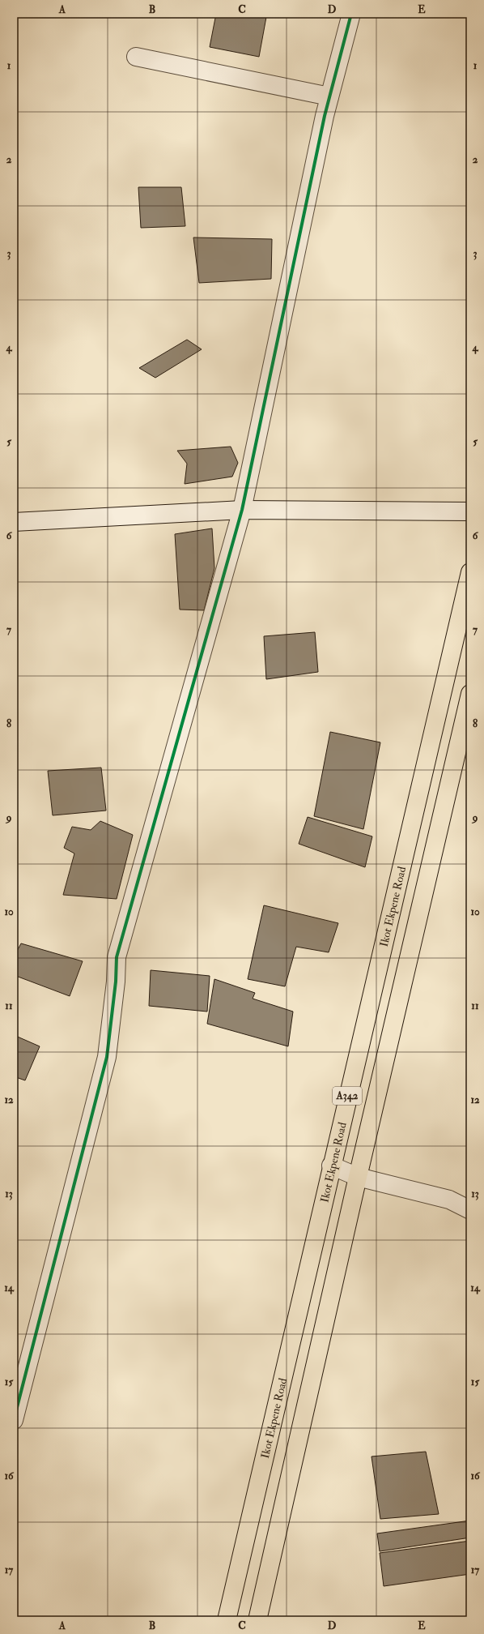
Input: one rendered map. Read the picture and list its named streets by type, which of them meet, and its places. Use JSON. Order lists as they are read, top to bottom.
{
  "streets": {
    "highway": ["Ikot Ekpene Road", "A342"]
  },
  "grid": {
    "columns": [
      "A",
      "B",
      "C",
      "D",
      "E"
    ],
    "rows": [
      "1",
      "2",
      "3",
      "4",
      "5",
      "6",
      "7",
      "8",
      "9",
      "10",
      "11",
      "12",
      "13",
      "14",
      "15",
      "16",
      "17"
    ]
  }
}
